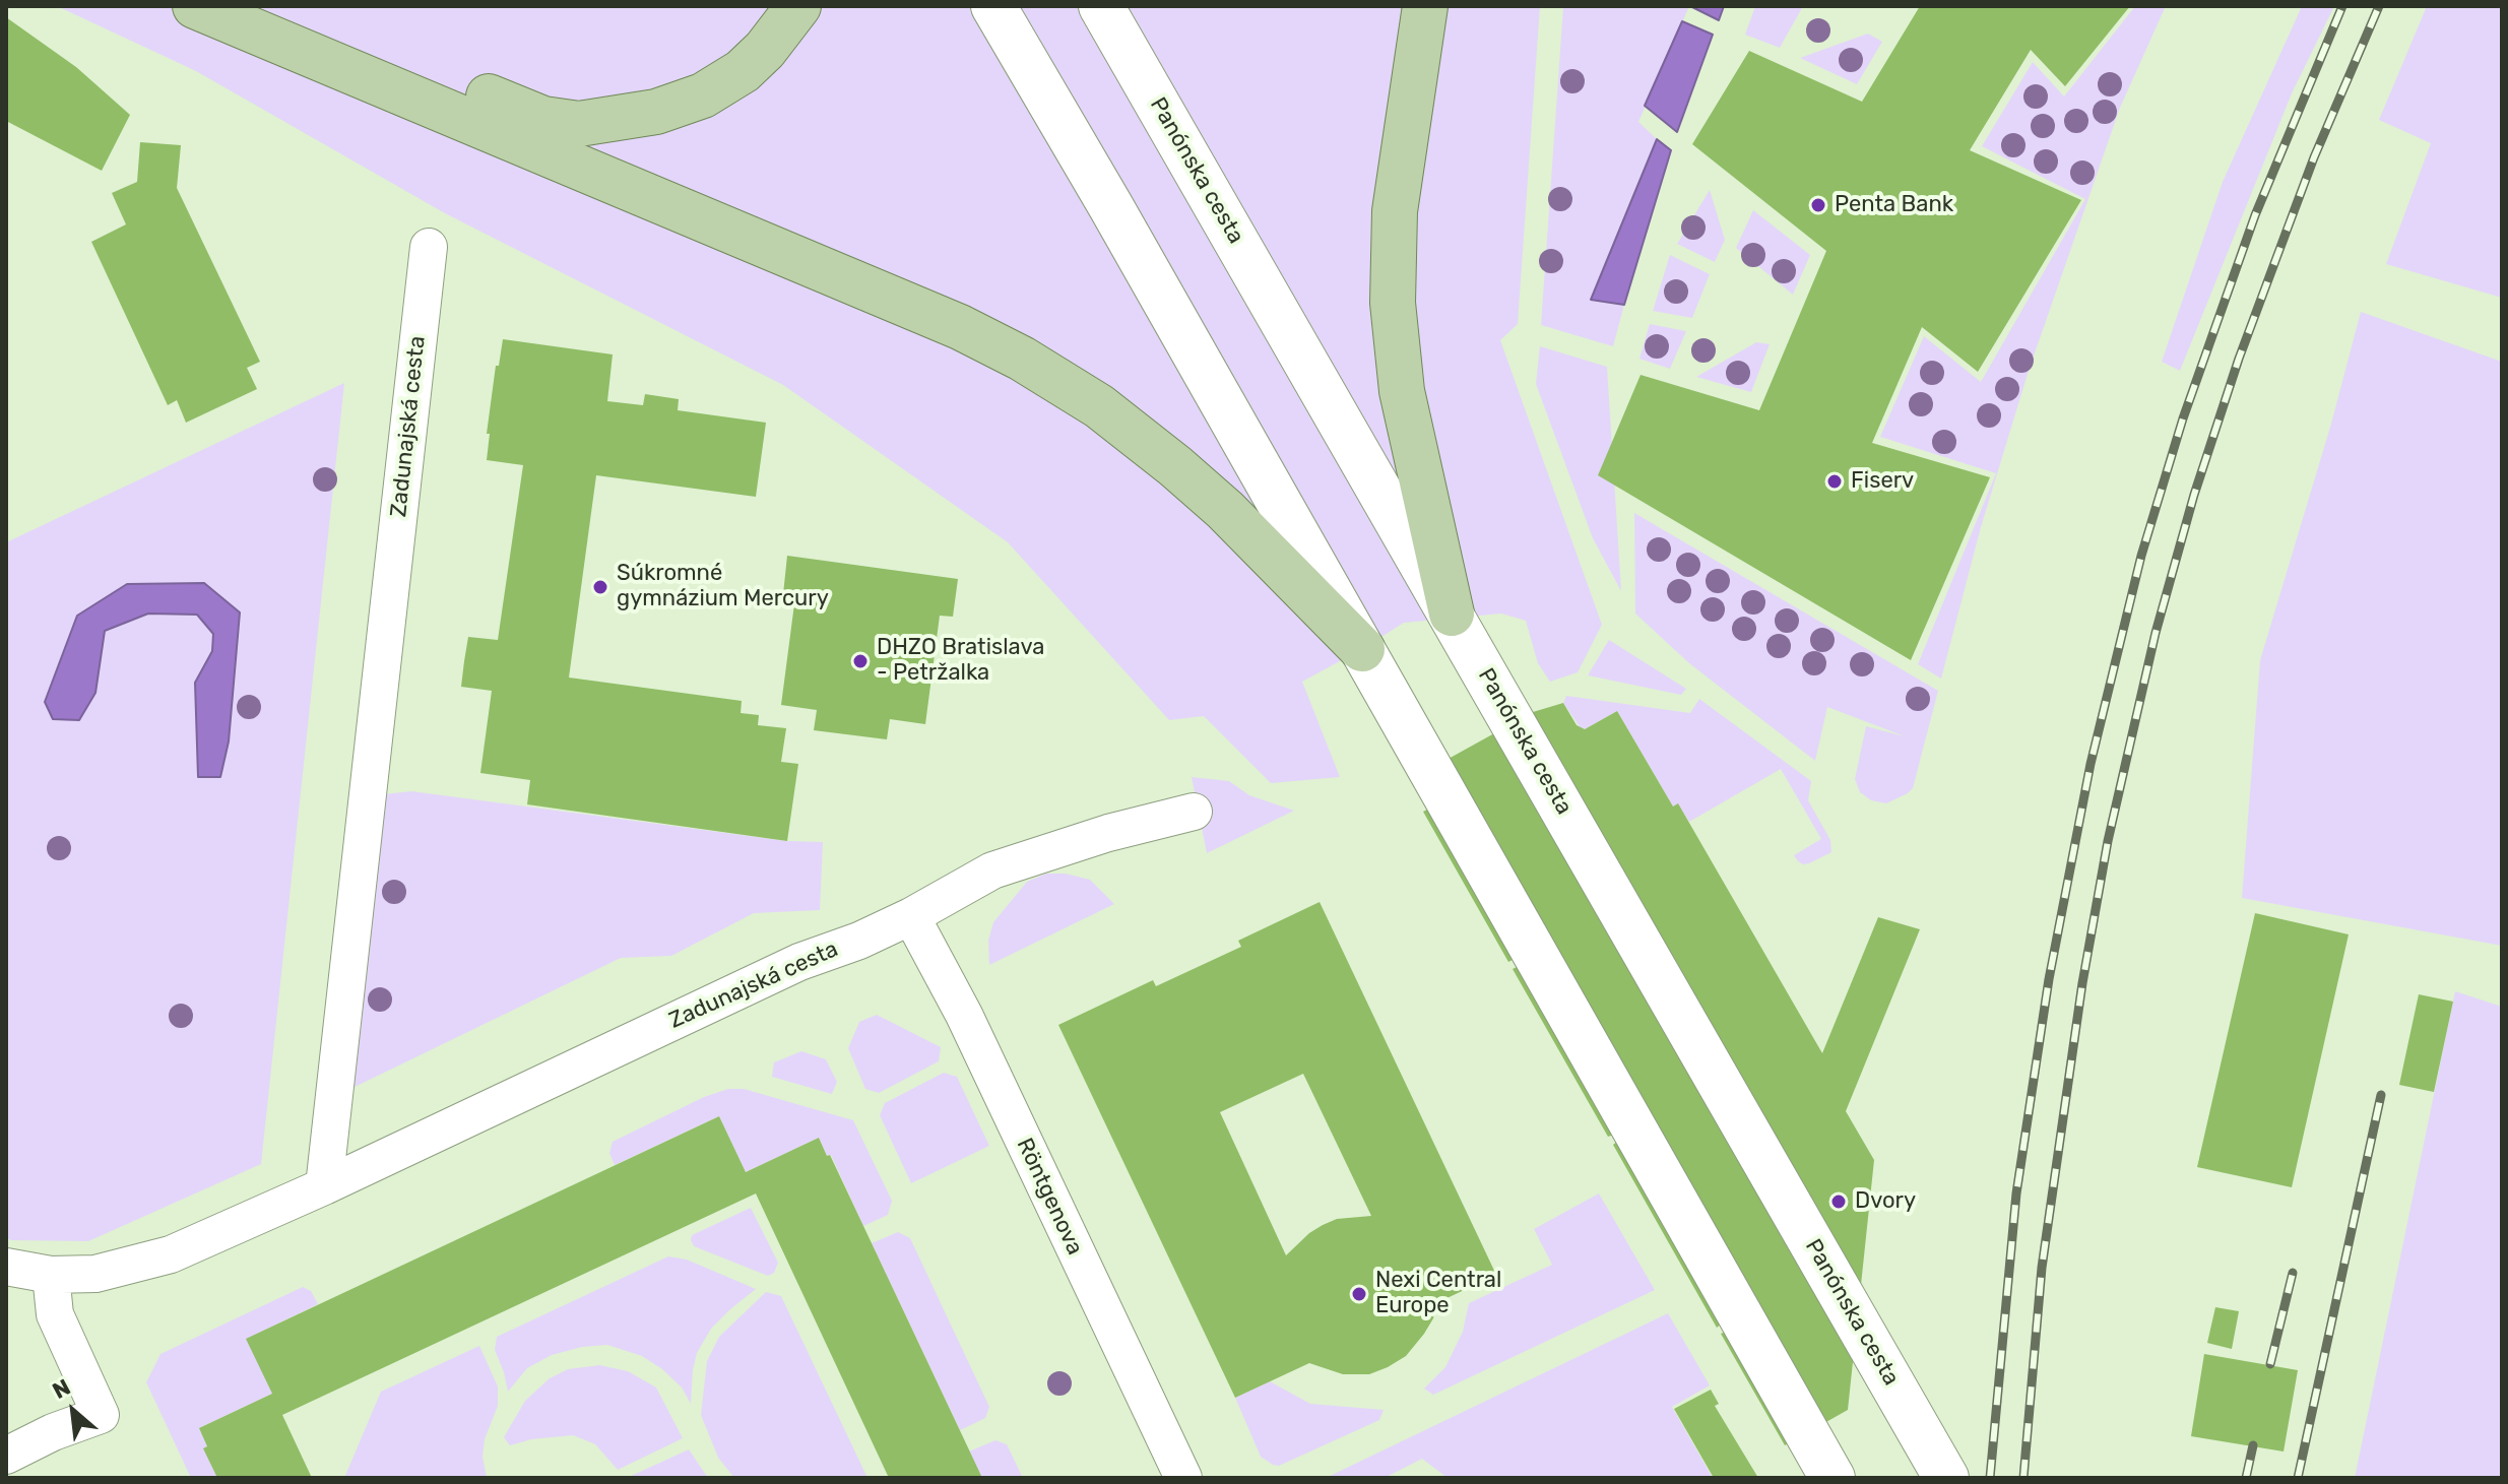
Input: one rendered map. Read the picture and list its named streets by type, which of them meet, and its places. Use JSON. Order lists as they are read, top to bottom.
{
  "streets": {
    "main road": ["Panónska cesta"],
    "street": ["Zadunajská cesta", "Röntgenova"]
  },
  "crossings": [
    ["Zadunajská cesta", "Röntgenova"]
  ],
  "places": [
    "Penta Bank",
    "Fiserv",
    "Súkromné gymnázium Mercury",
    "DHZO Bratislava - Petržalka",
    "Dvory",
    "Nexi Central Europe"
  ],
  "north": "top left"
}
